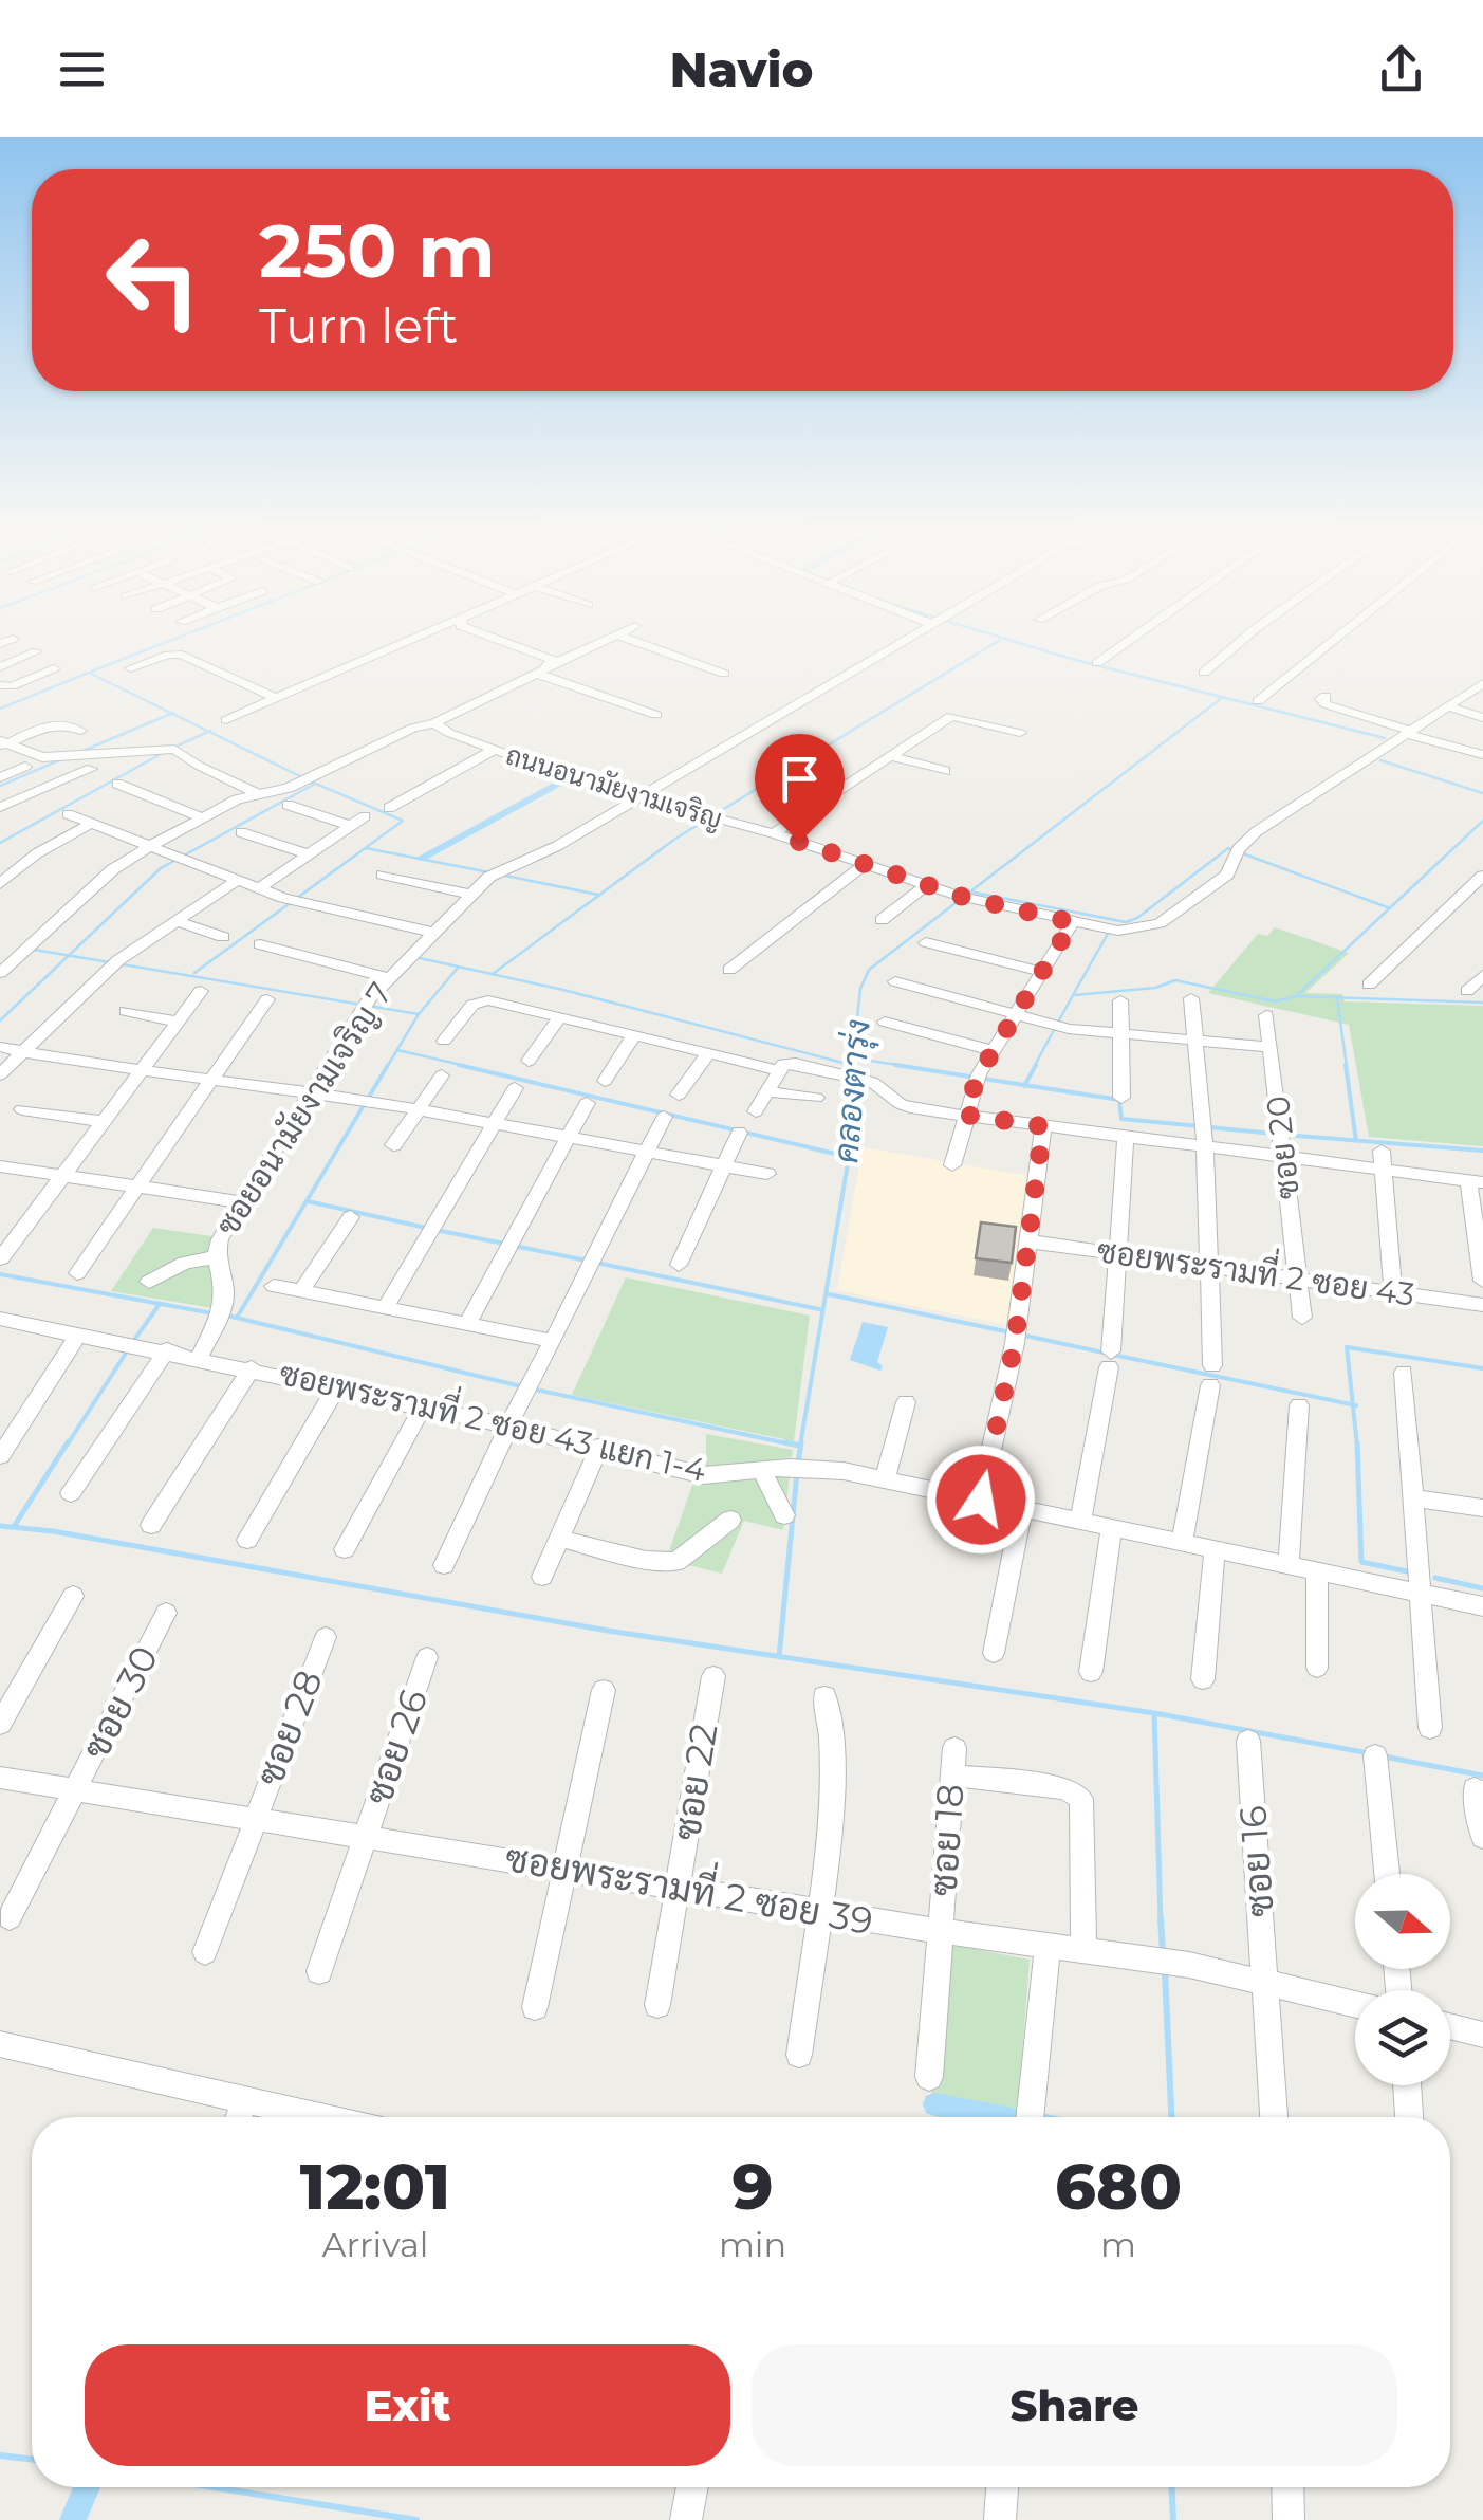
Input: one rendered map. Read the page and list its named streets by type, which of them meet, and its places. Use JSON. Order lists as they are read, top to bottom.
{
  "streets": {
    "street": [
      "ถนนอนามัยงามเจริญ",
      "ซอยอนามัยงามเจริญ 7",
      "ซอย 20",
      "ซอยพระรามที่ 2 ซอย 43",
      "ซอยพระรามที่ 2 ซอย 43 แยก 1-4",
      "ซอย 30",
      "ซอย 28",
      "ซอย 26",
      "ซอย 22",
      "ซอย 18",
      "ซอย 16",
      "ซอยพระรามที่ 2 ซอย 39"
    ]
  },
  "crossings": [
    ["ถนนอนามัยงามเจริญ", "ซอยอนามัยงามเจริญ 7"],
    ["ซอยอนามัยงามเจริญ 7", "ซอยพระรามที่ 2 ซอย 43 แยก 1-4"],
    ["ซอย 20", "ซอยพระรามที่ 2 ซอย 43"],
    ["ซอย 30", "ซอยพระรามที่ 2 ซอย 39"],
    ["ซอย 28", "ซอยพระรามที่ 2 ซอย 39"],
    ["ซอย 26", "ซอยพระรามที่ 2 ซอย 39"],
    ["ซอย 22", "ซอยพระรามที่ 2 ซอย 39"],
    ["ซอย 18", "ซอยพระรามที่ 2 ซอย 39"],
    ["ซอย 16", "ซอยพระรามที่ 2 ซอย 39"]
  ],
  "water": ["คลองตารุ่ง"],
  "north": "right",
  "page": {
    "header": "Navio",
    "turn": ["250 m", "Turn left"],
    "eta": [
      "12:01",
      "Arrival",
      "9",
      "min",
      "680",
      "m"
    ],
    "buttons": ["Exit", "Share"]
  }
}
